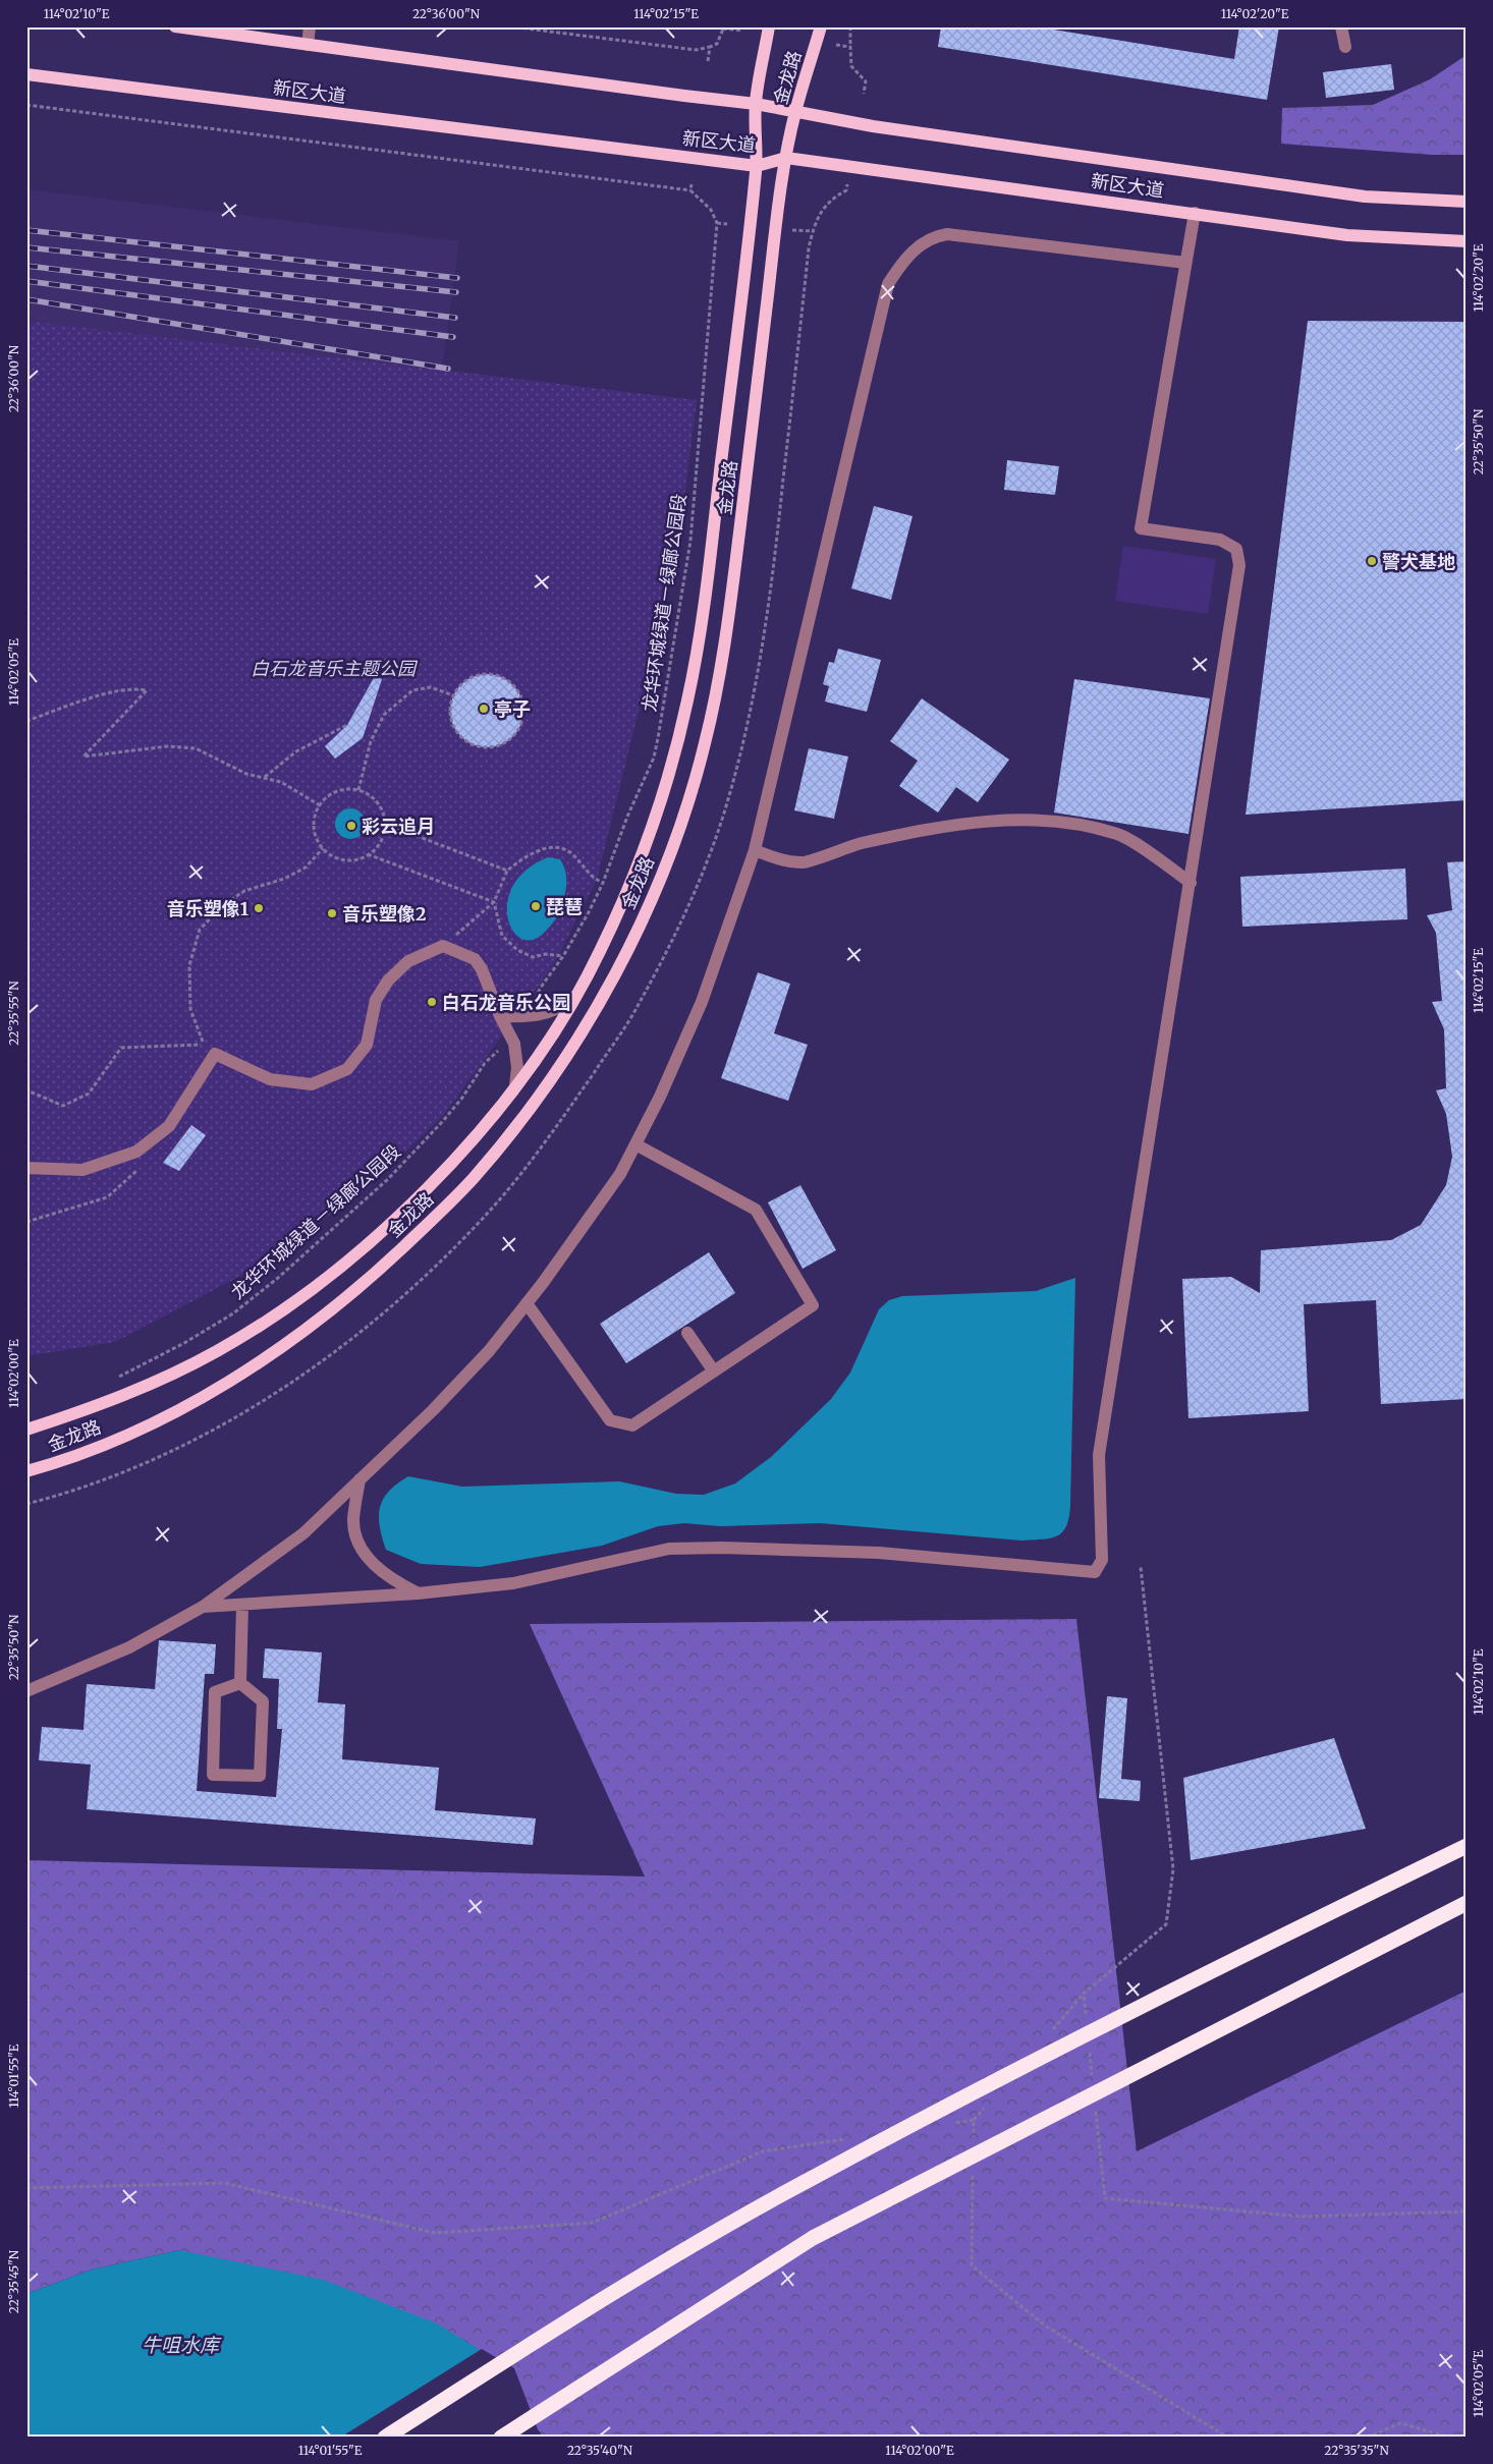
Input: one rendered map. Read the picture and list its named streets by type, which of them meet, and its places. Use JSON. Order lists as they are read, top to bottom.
{
  "streets": {
    "main road": ["金龙路", "新区大道"],
    "path": ["龙华环城绿道－绿廊公园段"]
  },
  "crossings": [
    ["金龙路", "新区大道"]
  ],
  "water": ["牛咀水库"],
  "parks": ["白石龙音乐主题公园"],
  "places": [
    "警犬基地",
    "亭子",
    "彩云追月",
    "琵琶",
    "音乐塑像1",
    "音乐塑像2",
    "白石龙音乐公园"
  ],
  "coordinates": [
    "114°02'10\"E",
    "22°36'00\"N",
    "114°02'15\"E",
    "114°02'20\"E",
    "22°35'50\"N",
    "114°02'05\"E",
    "22°35'55\"N",
    "114°02'00\"E",
    "114°01'55\"E",
    "22°35'45\"N",
    "22°35'40\"N",
    "22°35'35\"N"
  ]
}
